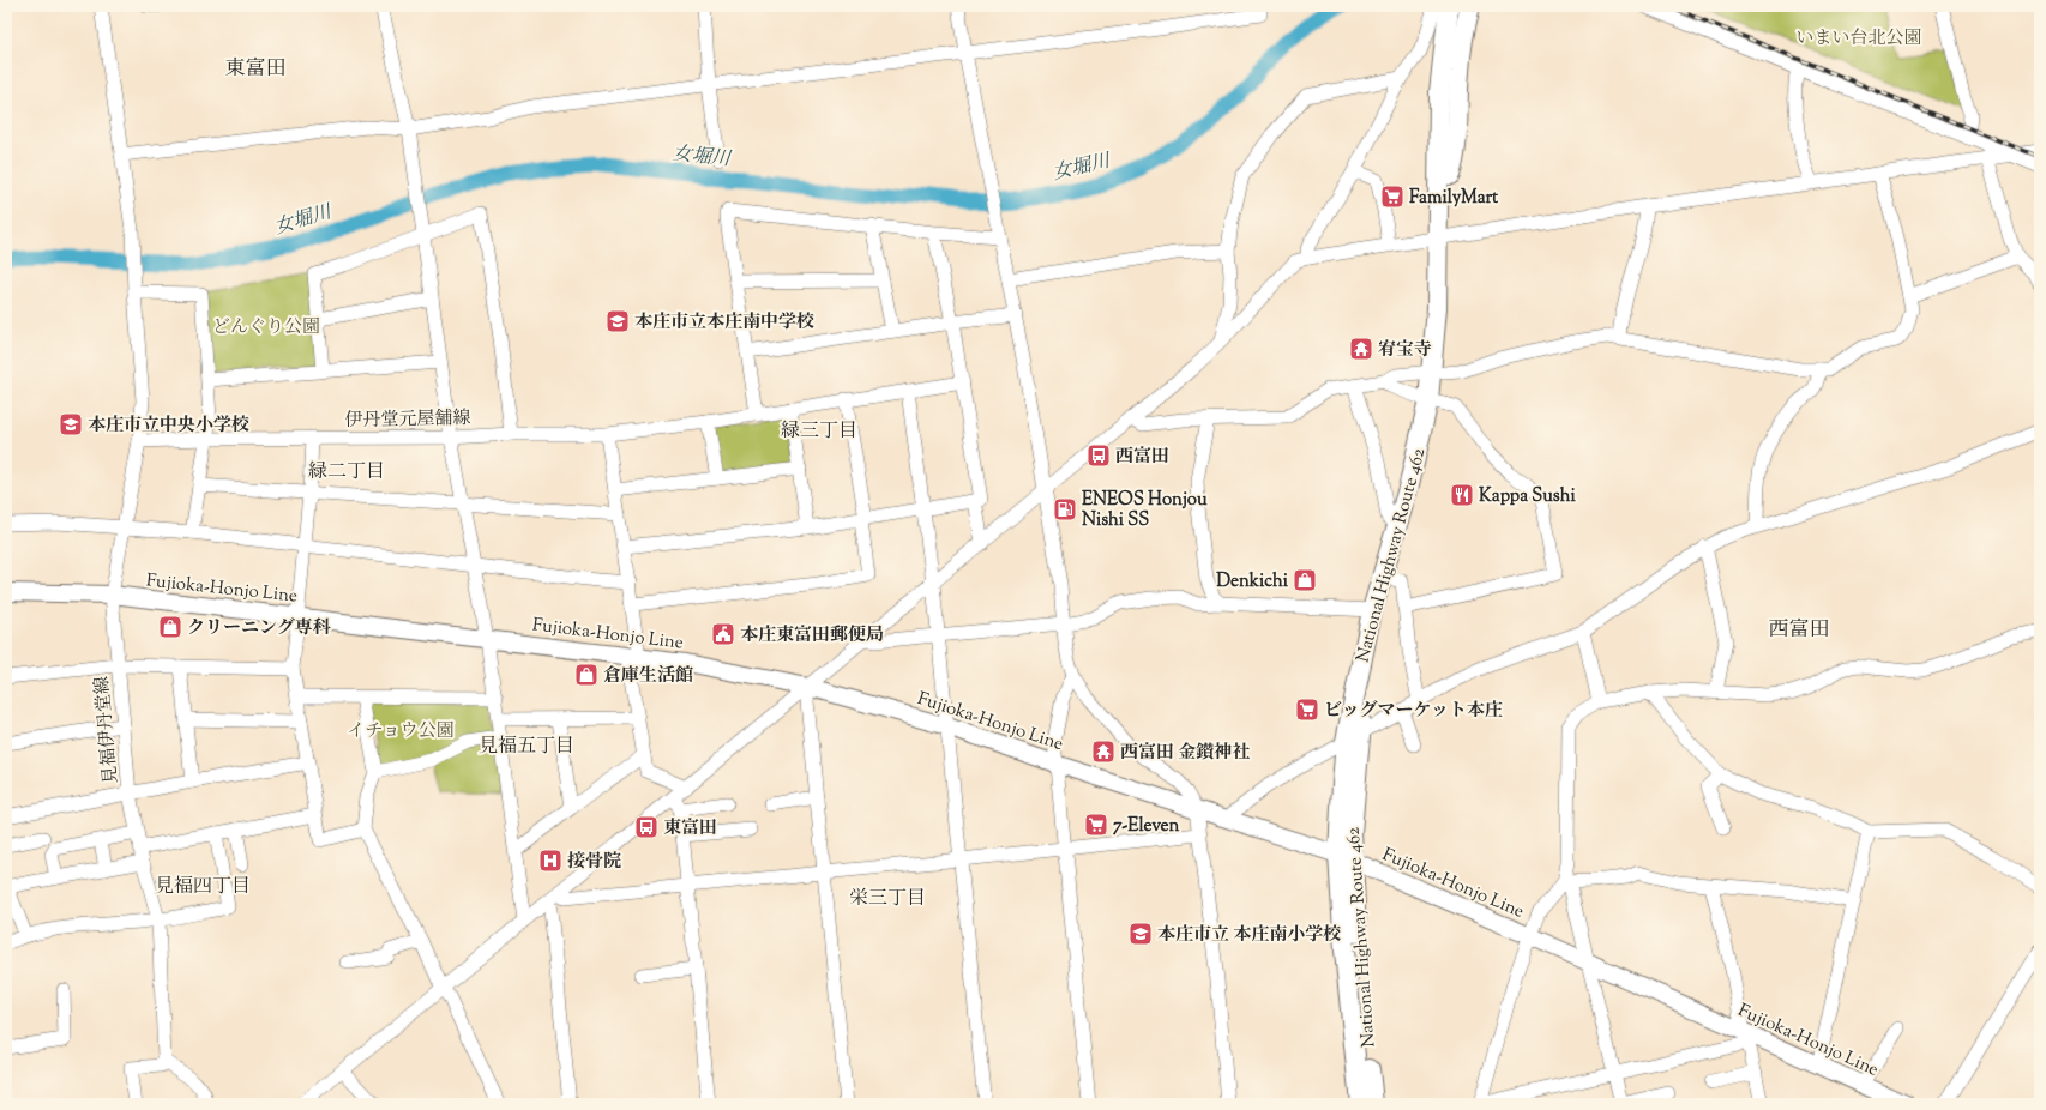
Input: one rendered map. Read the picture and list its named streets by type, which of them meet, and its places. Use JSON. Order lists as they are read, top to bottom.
{
  "streets": {
    "highway": ["National Highway Route 462"],
    "main road": ["Fujioka-Honjo Line"],
    "street": ["伊丹堂元屋舗線", "見福伊丹堂線"]
  },
  "crossings": [
    ["National Highway Route 462", "Fujioka-Honjo Line"],
    ["Fujioka-Honjo Line", "見福伊丹堂線"]
  ],
  "districts": [
    "東富田",
    "緑三丁目",
    "緑二丁目",
    "西富田",
    "見福五丁目",
    "見福四丁目",
    "栄三丁目"
  ],
  "water": ["女堀川"],
  "parks": ["いまい台北公園", "どんぐり公園", "イチョウ公園"],
  "places": {
    "supermarket": ["FamilyMart", "ビッグマーケット本庄", "7-Eleven"],
    "school or university": ["本庄市立本庄南中学校", "本庄市立中央小学校", "本庄市立 本庄南小学校"],
    "temple": ["宥宝寺", "西富田 金鑚神社"],
    "bus stop": ["西富田", "東富田"],
    "restaurant": ["Kappa Sushi"],
    "fuel station": ["ENEOS Honjou Nishi SS"],
    "shop": ["Denkichi", "クリーニング専科", "倉庫生活館"],
    "public building": ["本庄東富田郵便局"],
    "hospital": ["接骨院"]
  }
}
